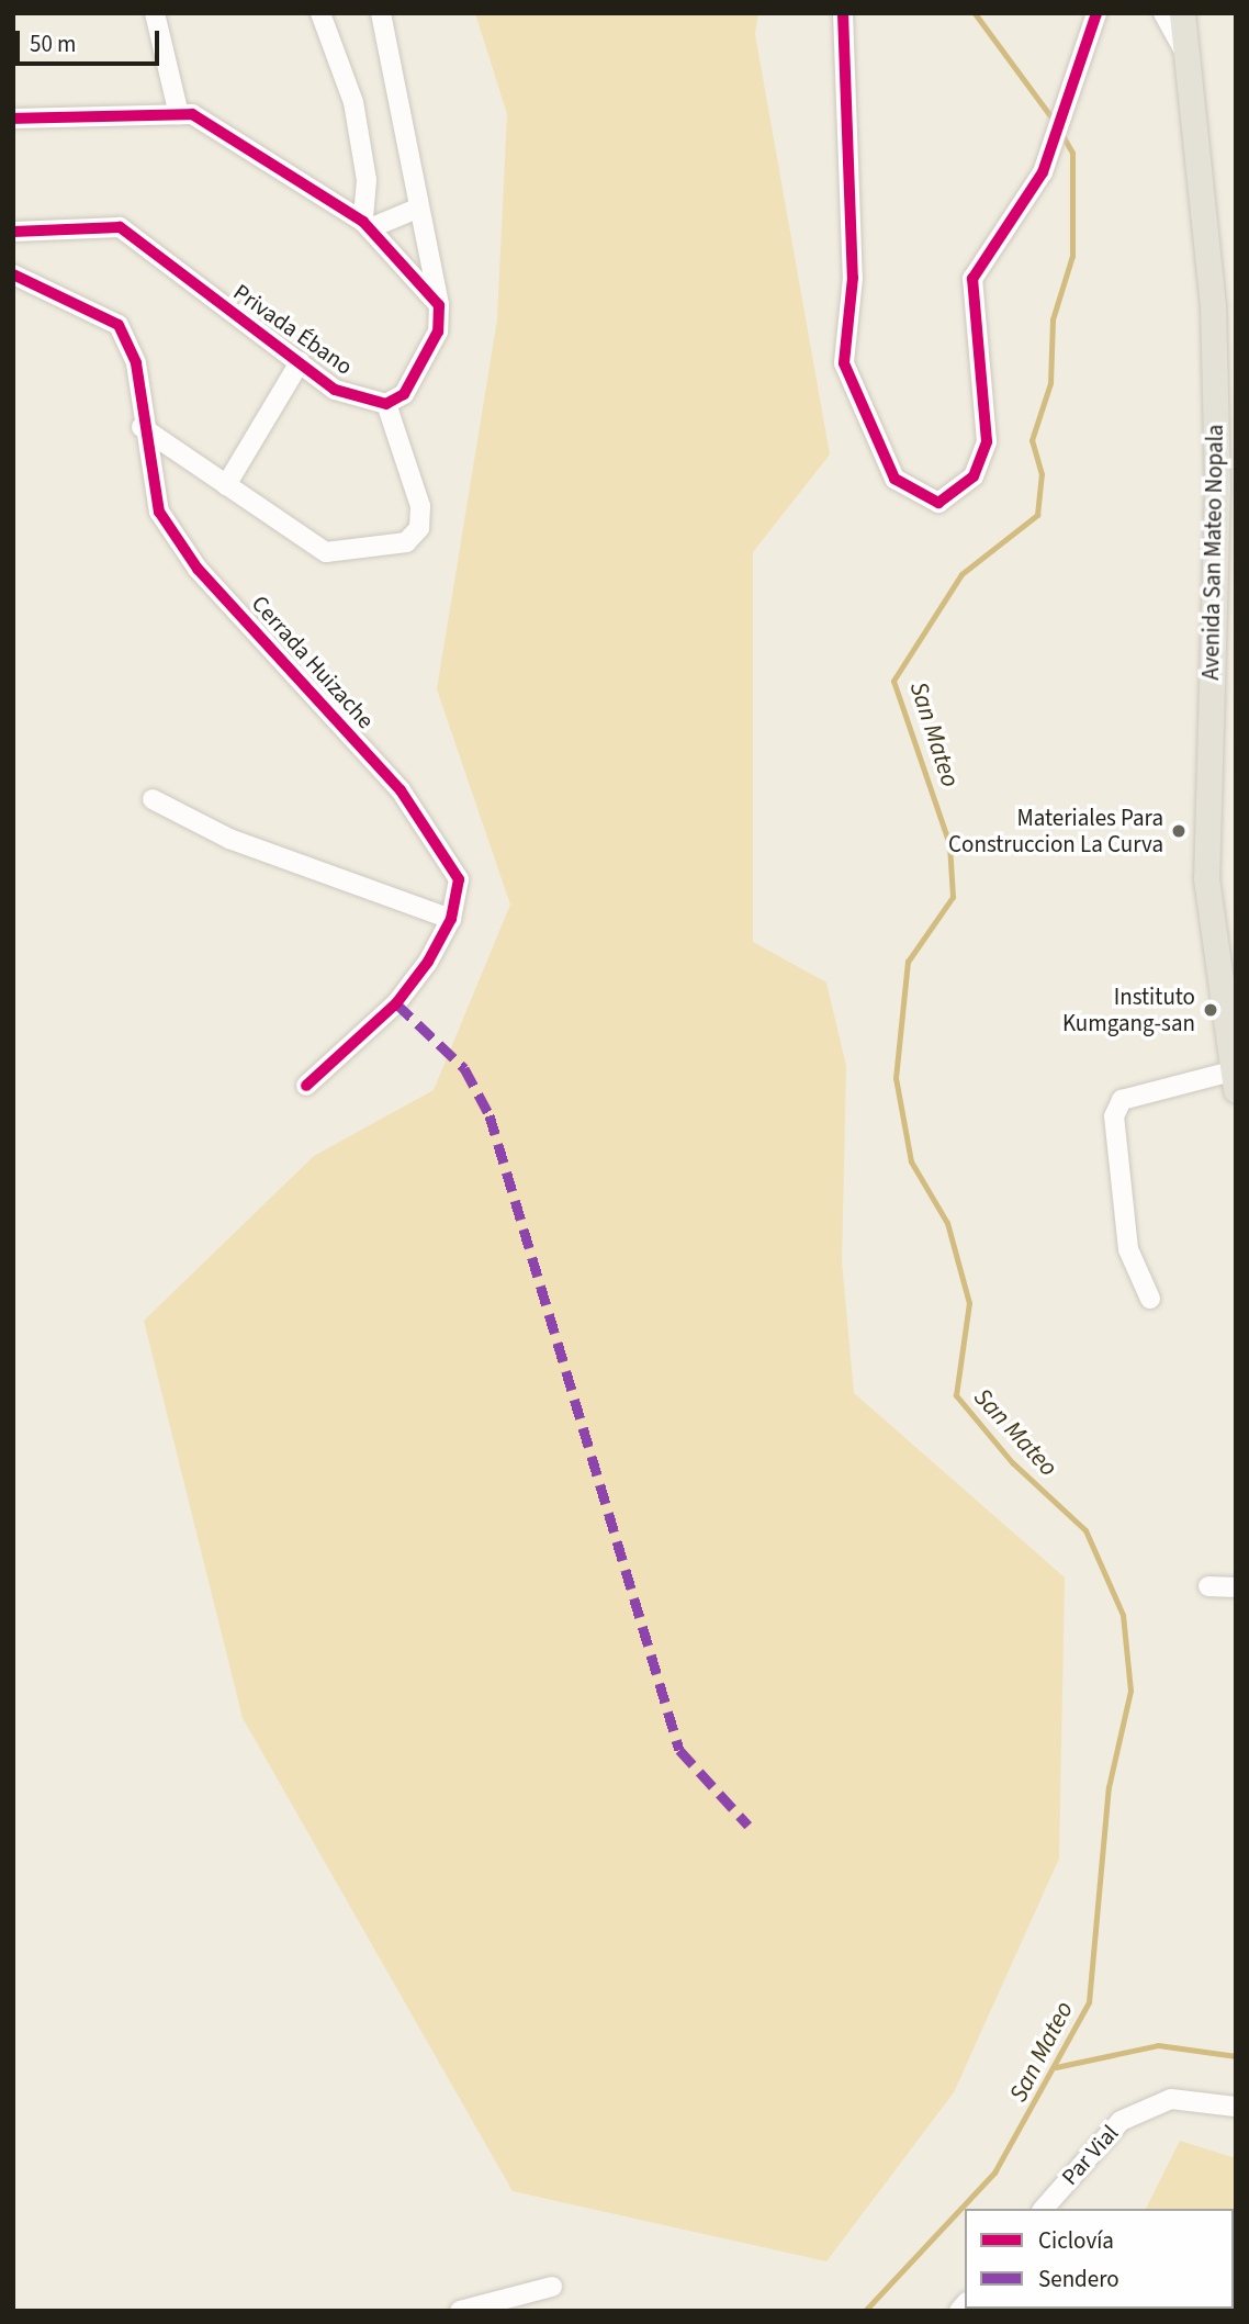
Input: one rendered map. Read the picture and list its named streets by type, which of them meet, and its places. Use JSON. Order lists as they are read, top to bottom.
{
  "streets": {
    "main road": ["Avenida San Mateo Nopala"],
    "street": ["Privada Ébano", "Cerrada Huizache", "Par Vial"]
  },
  "water": ["San Mateo"],
  "places": ["Materiales Para Construccion La Curva", "Instituto Kumgang-san"],
  "legend": ["Ciclovía", "Sendero"],
  "scale_bar": "50 m"
}
